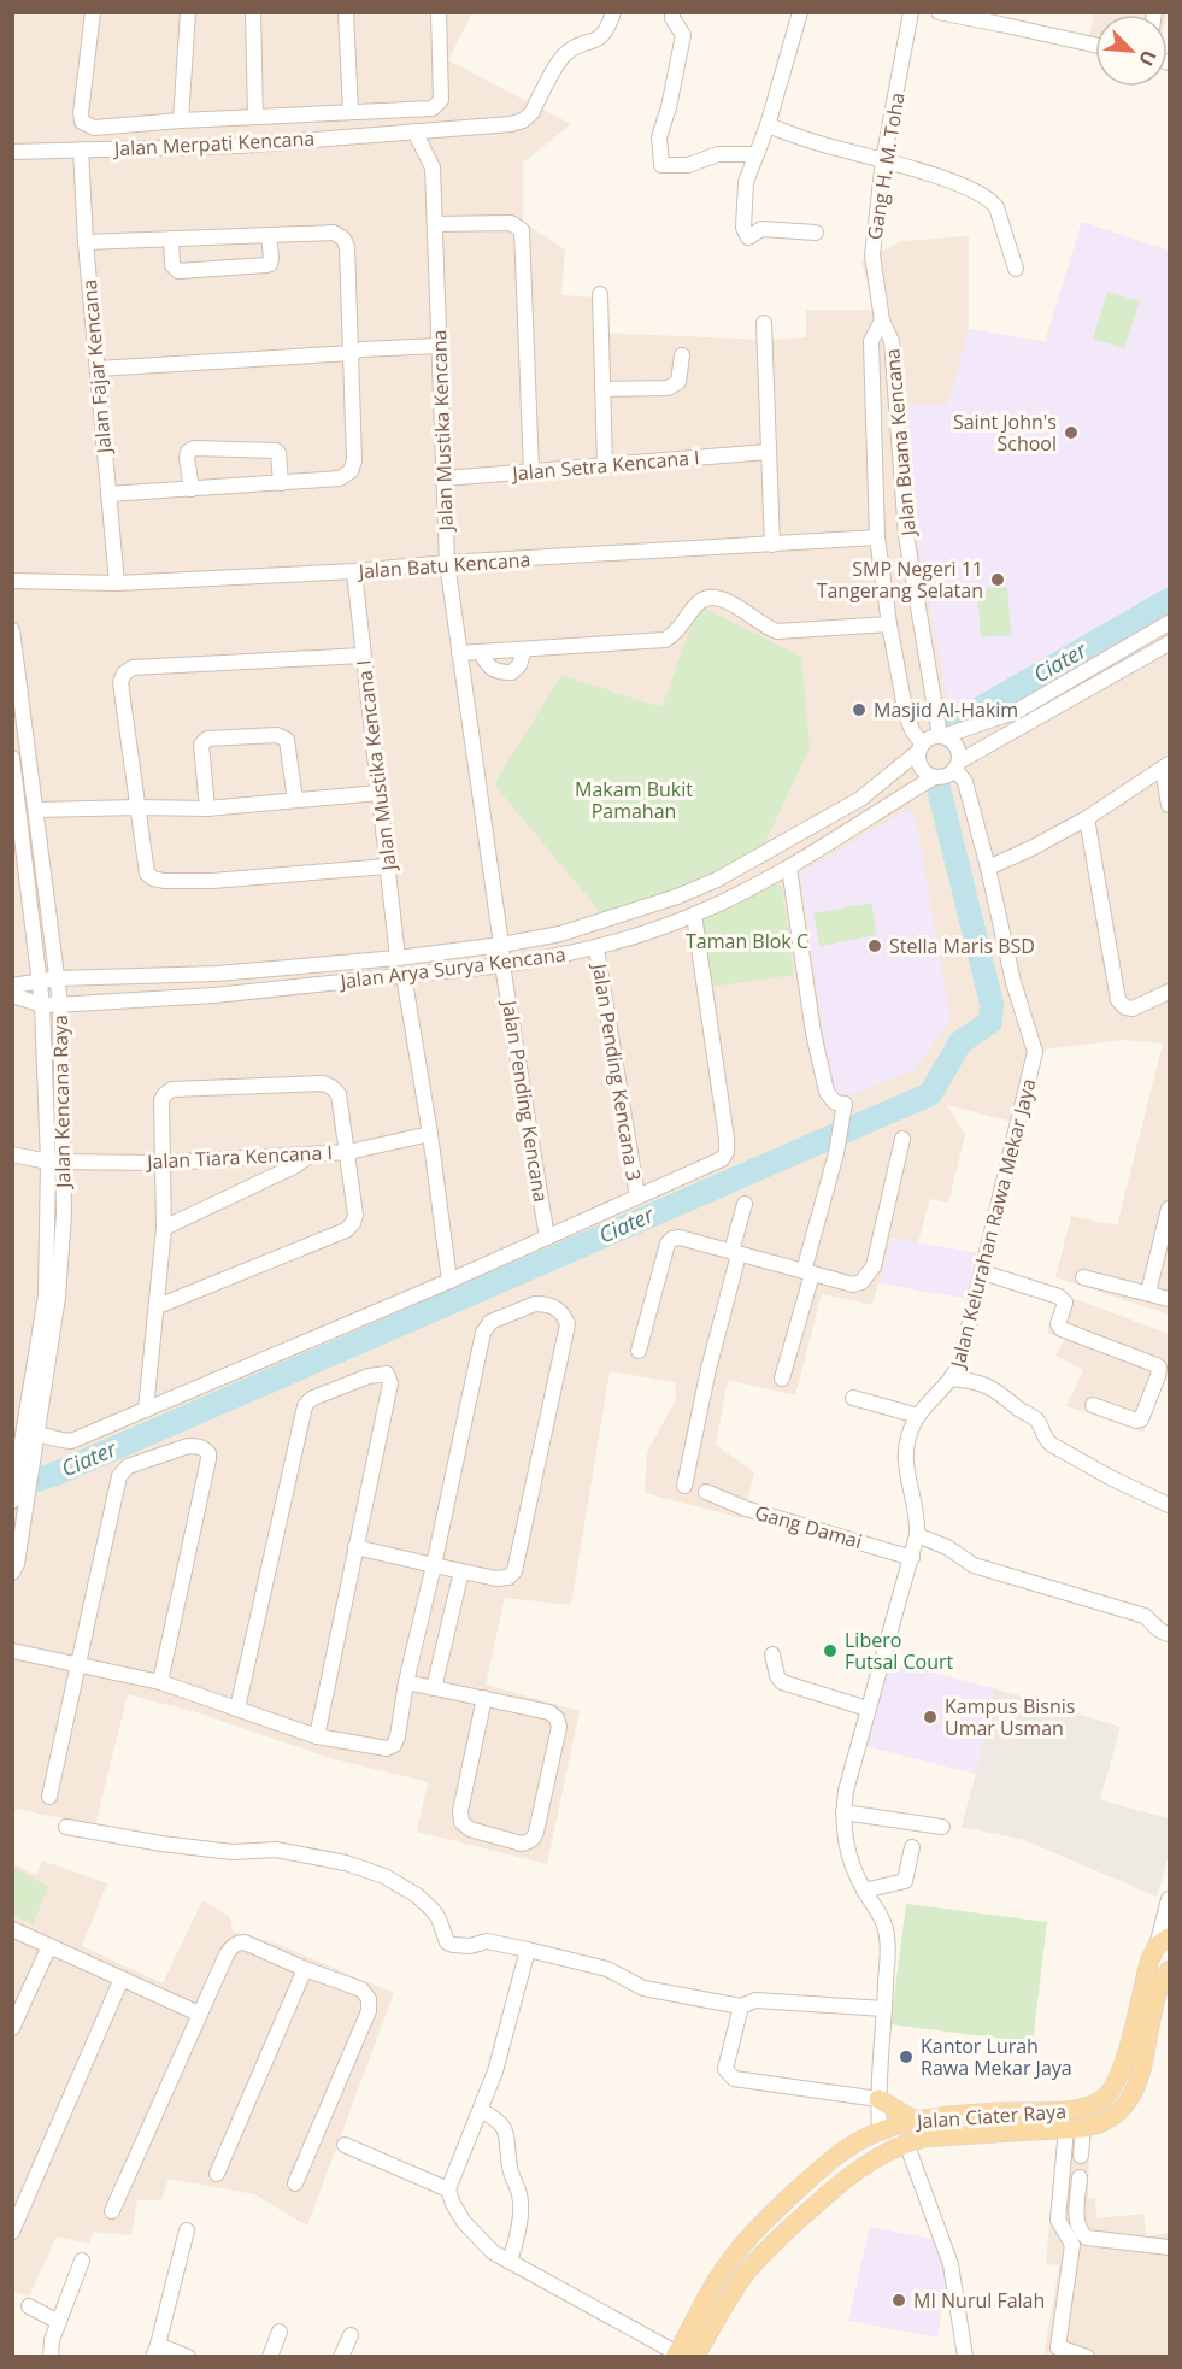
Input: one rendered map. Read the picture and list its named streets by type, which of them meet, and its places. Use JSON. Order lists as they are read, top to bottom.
{
  "streets": {
    "main road": ["Jalan Ciater Raya"],
    "street": [
      "Jalan Merpati Kencana",
      "Gang H. M. Toha",
      "Jalan Fajar Kencana",
      "Jalan Mustika Kencana",
      "Jalan Buana Kencana",
      "Jalan Setra Kencana I",
      "Jalan Batu Kencana",
      "Jalan Mustika Kencana I",
      "Jalan Arya Surya Kencana",
      "Jalan Pending Kencana 3",
      "Jalan Kencana Raya",
      "Jalan Pending Kencana",
      "Jalan Tiara Kencana I",
      "Jalan Kelurahan Rawa Mekar Jaya",
      "Gang Damai"
    ]
  },
  "crossings": [
    ["Jalan Merpati Kencana", "Jalan Fajar Kencana"],
    ["Jalan Merpati Kencana", "Jalan Mustika Kencana"],
    ["Gang H. M. Toha", "Jalan Buana Kencana"],
    ["Jalan Fajar Kencana", "Jalan Batu Kencana"],
    ["Jalan Mustika Kencana", "Jalan Setra Kencana I"],
    ["Jalan Mustika Kencana", "Jalan Batu Kencana"],
    ["Jalan Mustika Kencana", "Jalan Arya Surya Kencana"],
    ["Jalan Mustika Kencana", "Jalan Pending Kencana"],
    ["Jalan Buana Kencana", "Jalan Batu Kencana"],
    ["Jalan Buana Kencana", "Jalan Arya Surya Kencana"],
    ["Jalan Buana Kencana", "Jalan Kelurahan Rawa Mekar Jaya"],
    ["Jalan Batu Kencana", "Jalan Mustika Kencana I"],
    ["Jalan Mustika Kencana I", "Jalan Arya Surya Kencana"],
    ["Jalan Arya Surya Kencana", "Jalan Pending Kencana 3"],
    ["Jalan Arya Surya Kencana", "Jalan Kencana Raya"],
    ["Jalan Arya Surya Kencana", "Jalan Pending Kencana"],
    ["Jalan Arya Surya Kencana", "Jalan Kelurahan Rawa Mekar Jaya"],
    ["Jalan Kencana Raya", "Jalan Tiara Kencana I"],
    ["Jalan Kelurahan Rawa Mekar Jaya", "Gang Damai"],
    ["Jalan Kelurahan Rawa Mekar Jaya", "Jalan Ciater Raya"]
  ],
  "water": ["Ciater"],
  "parks": ["Makam Bukit Pamahan", "Taman Blok C"],
  "places": [
    "Saint John's School",
    "SMP Negeri 11 Tangerang Selatan",
    "Masjid Al-Hakim",
    "Stella Maris BSD",
    "Libero Futsal Court",
    "Kampus Bisnis Umar Usman",
    "Kantor Lurah Rawa Mekar Jaya",
    "MI Nurul Falah"
  ],
  "north": "bottom right"
}
